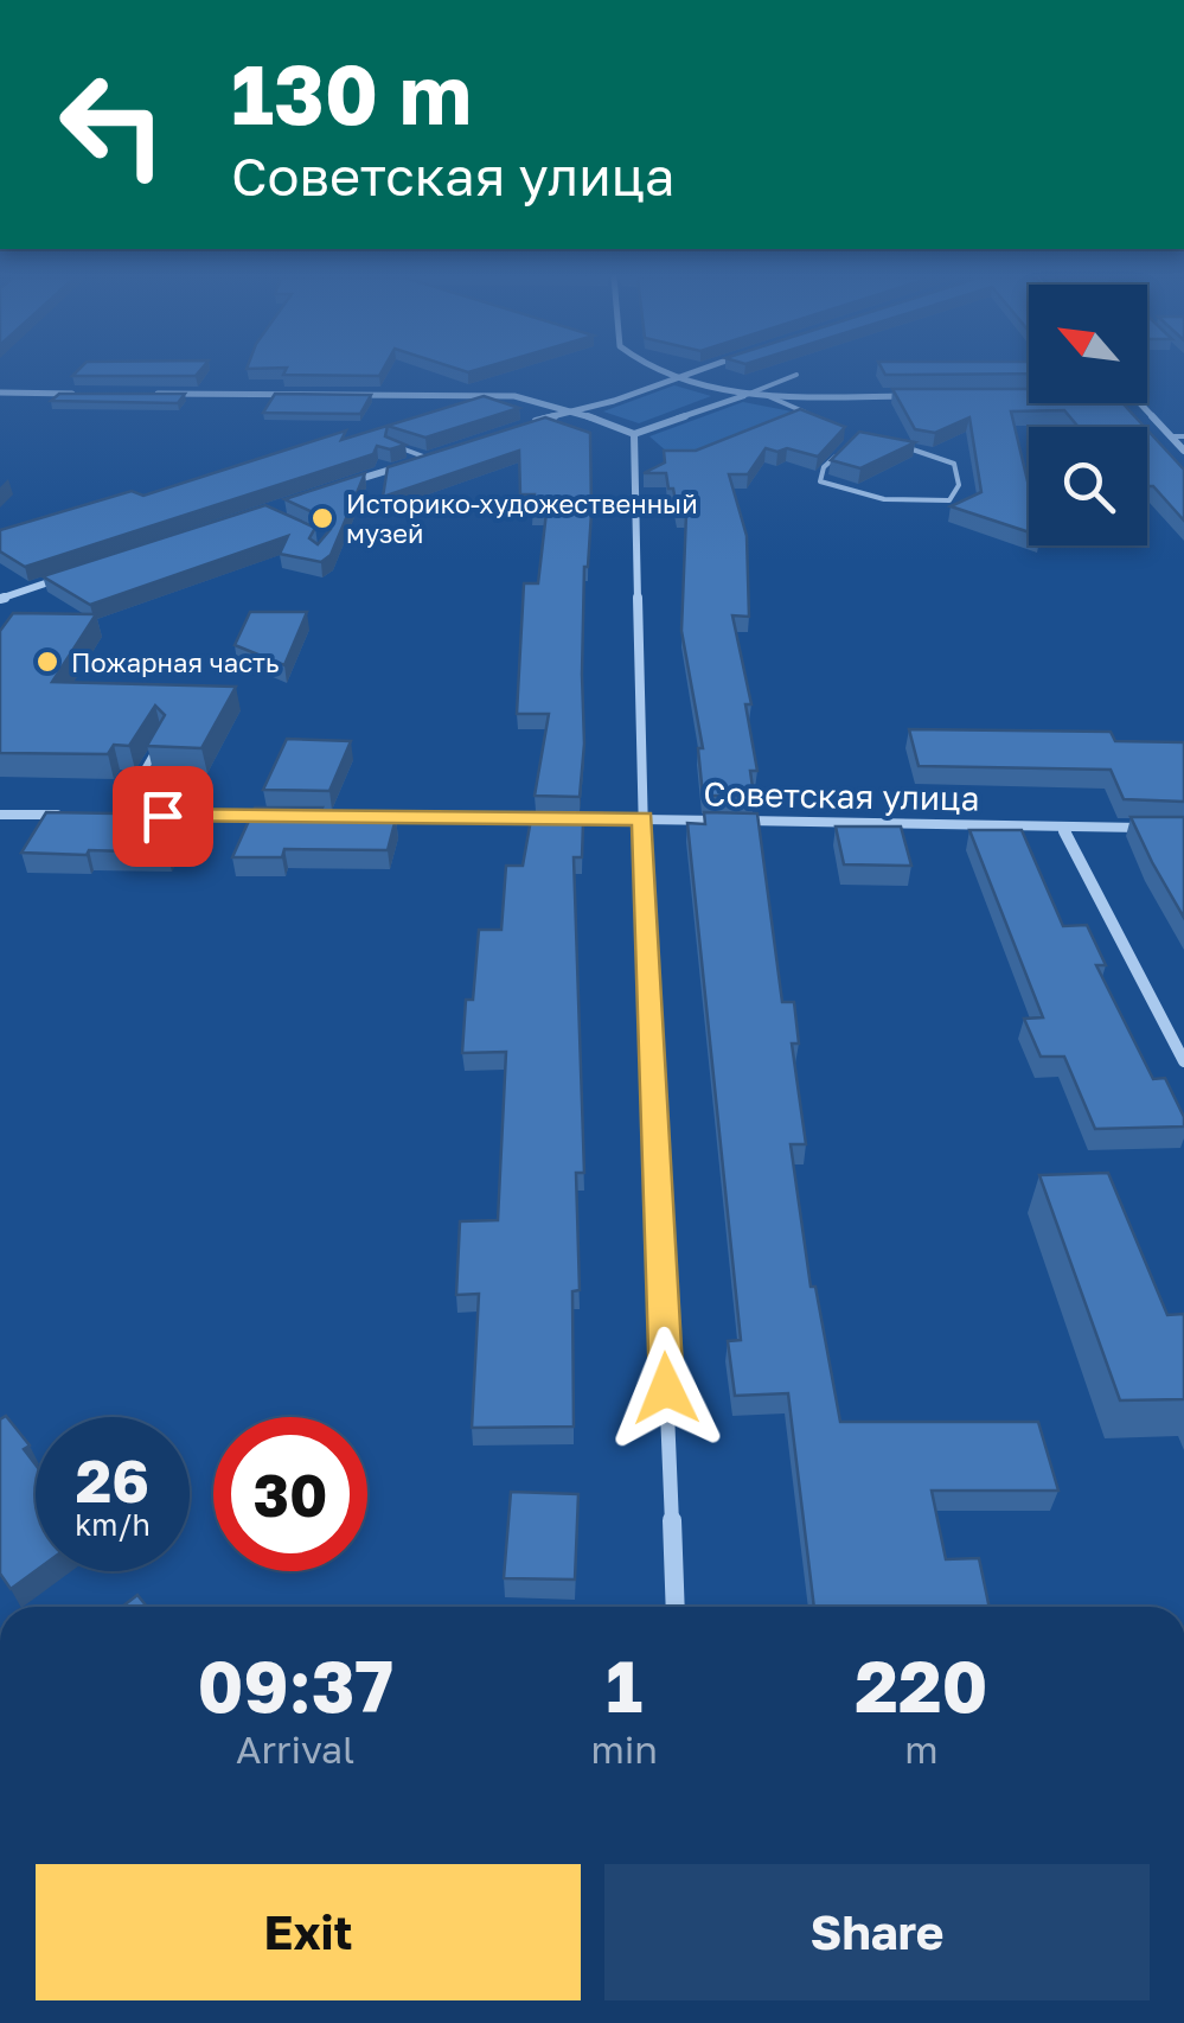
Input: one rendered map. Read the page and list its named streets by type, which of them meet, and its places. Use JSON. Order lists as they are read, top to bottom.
{
  "streets": {
    "street": ["Советская улица"]
  },
  "places": ["Историко-художественный музей", "Пожарная часть"],
  "north": "top left",
  "page": {
    "turn": ["130 m", "Советская улица"],
    "speed": "26 km/h",
    "limit": "30",
    "eta": [
      "09:37",
      "Arrival",
      "1",
      "min",
      "220",
      "m"
    ],
    "buttons": ["Exit", "Share"]
  }
}
